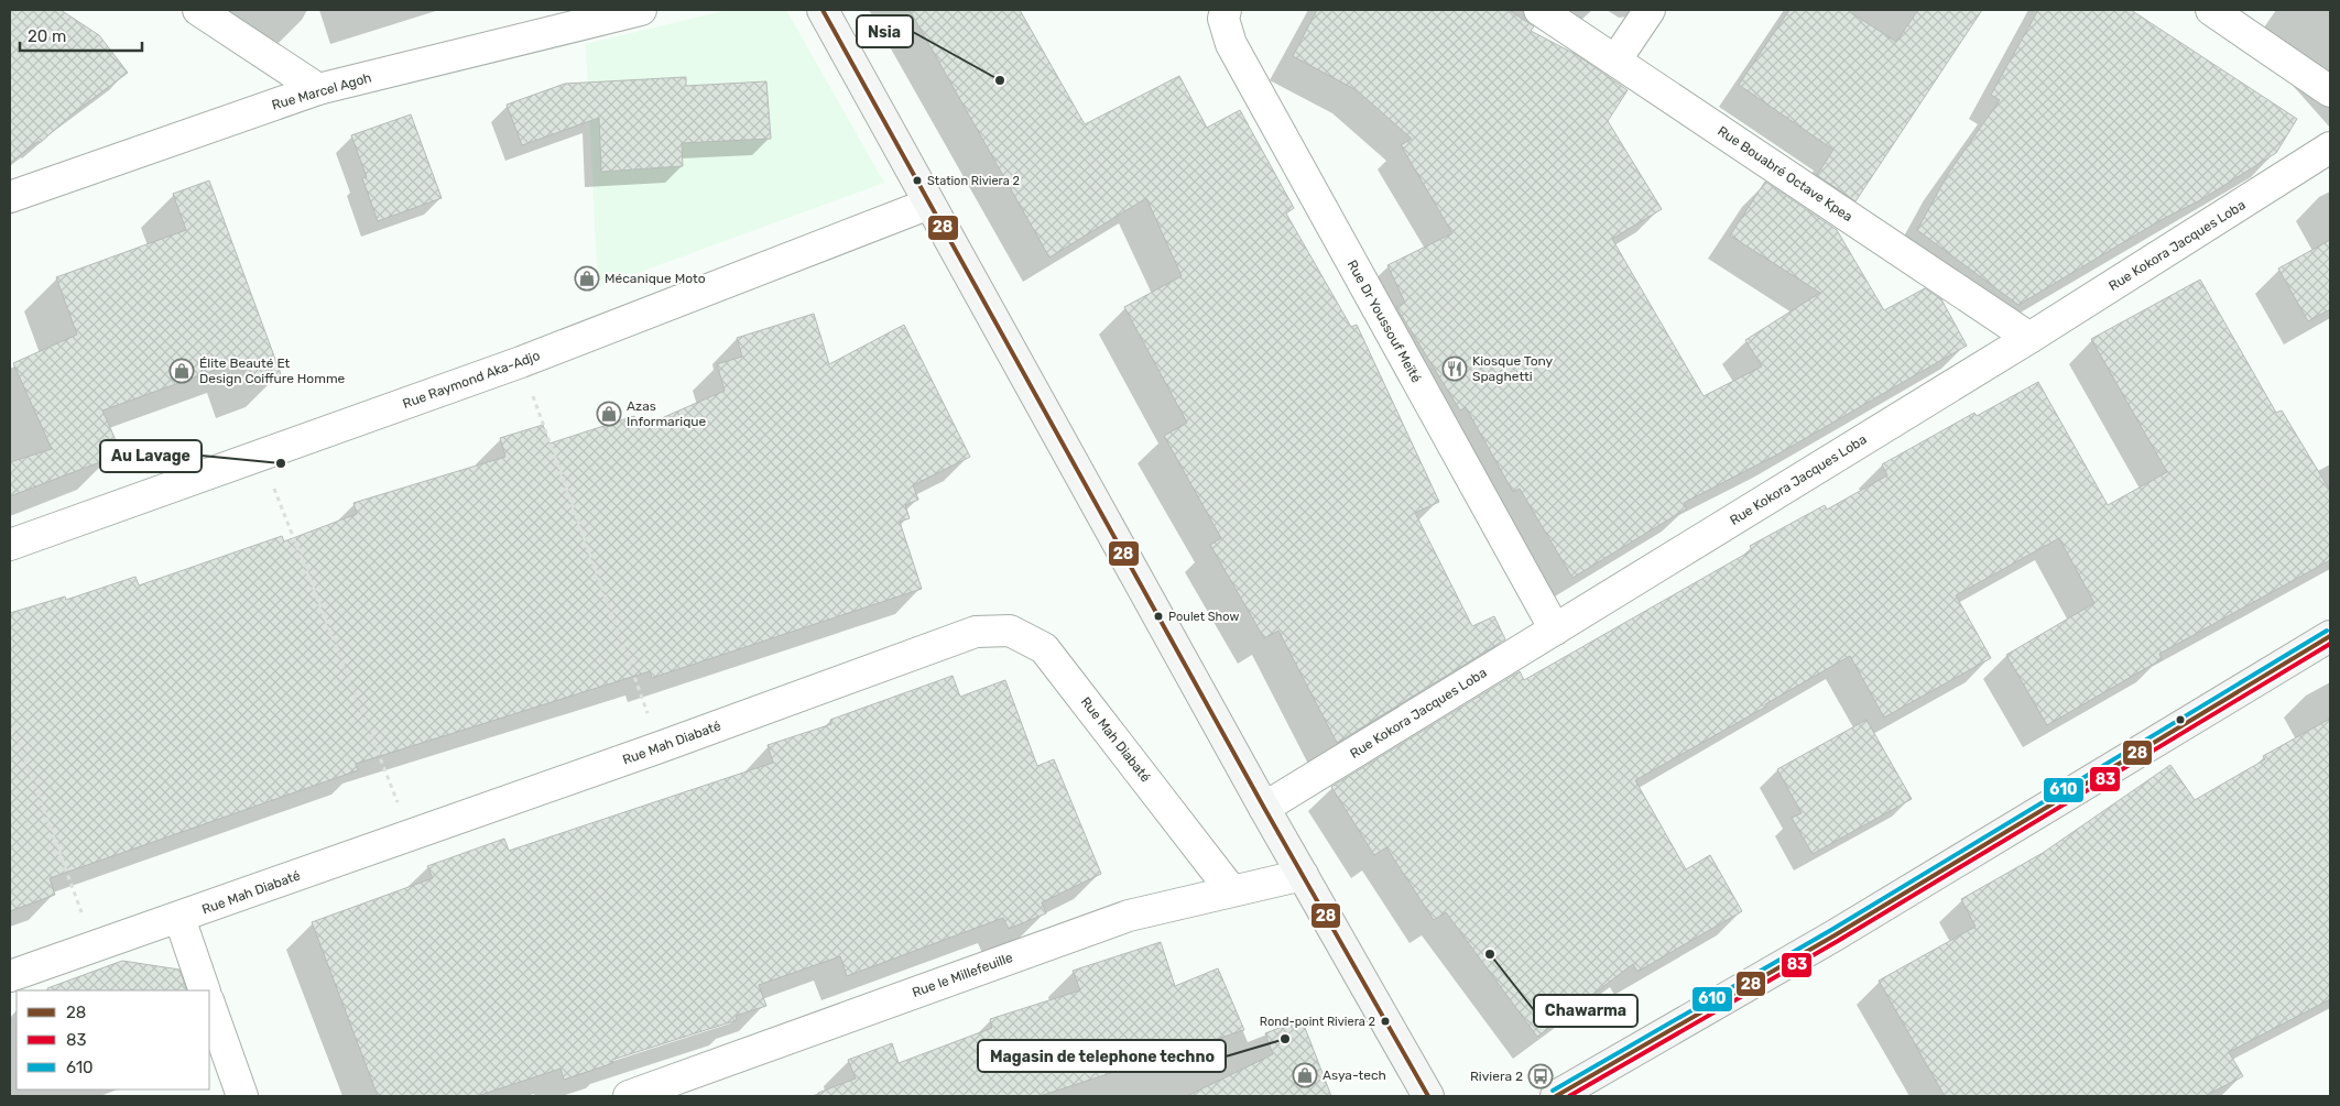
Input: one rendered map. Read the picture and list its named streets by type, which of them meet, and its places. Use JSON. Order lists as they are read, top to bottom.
{
  "streets": {
    "street": [
      "Rue Marcel Agoh",
      "Rue Bouabré Octave Kpea",
      "Rue Kokora Jacques Loba",
      "Rue Dr Youssouf Meïté",
      "Rue Raymond Aka-Adjo",
      "Rue Mah Diabaté",
      "Rue le Millefeuille"
    ]
  },
  "crossings": [
    ["Rue Bouabré Octave Kpea", "Rue Kokora Jacques Loba"],
    ["Rue Kokora Jacques Loba", "Rue Dr Youssouf Meïté"],
    ["Rue Mah Diabaté", "Rue le Millefeuille"]
  ],
  "places": {
    "other": [
      "Nsia",
      "Station Riviera 2",
      "Au Lavage",
      "Poulet Show",
      "Chawarma",
      "Rond-point Riviera 2",
      "Magasin de telephone techno"
    ],
    "shop": [
      "Mécanique Moto",
      "Élite Beauté Et Design Coiffure Homme",
      "Azas Informarique",
      "Asya-tech"
    ],
    "restaurant": ["Kiosque Tony Spaghetti"],
    "bus stop": ["Riviera 2"]
  },
  "lines": ["transit line 28", "transit line 610", "transit line 83"],
  "legend": ["28", "83", "610"],
  "scale_bar": "20 m"
}
